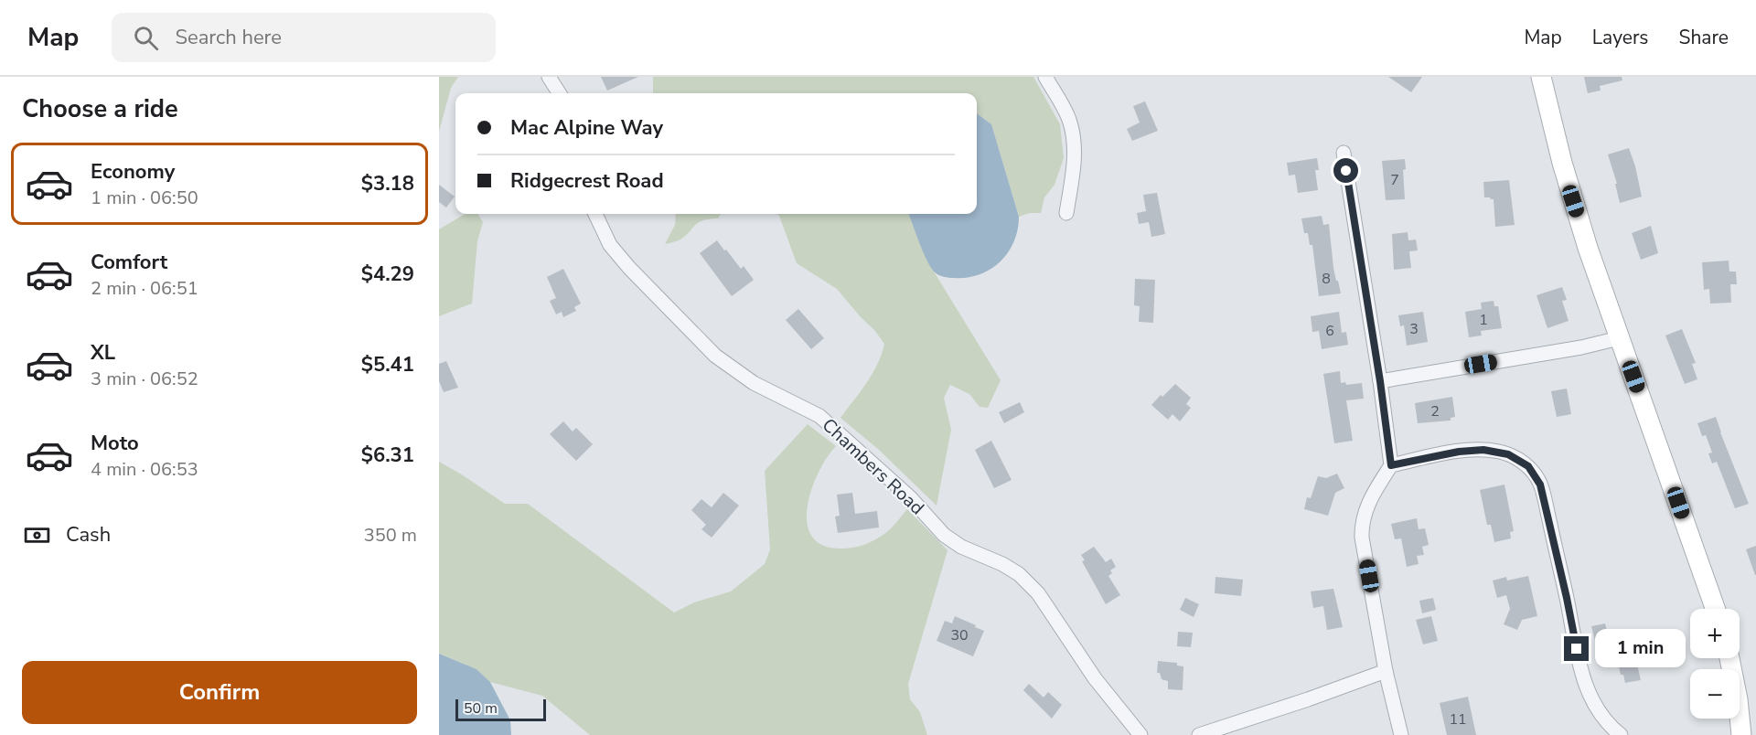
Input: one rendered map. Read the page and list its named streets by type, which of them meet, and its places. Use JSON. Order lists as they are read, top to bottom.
{
  "streets": {
    "street": ["Chambers Road"]
  },
  "house_numbers": [
    "7",
    "8",
    "1",
    "3",
    "6",
    "2",
    "30",
    "11"
  ],
  "scale_bar": "50 m",
  "page": {
    "header": "Map",
    "search": "Search here",
    "nav": ["Map", "Layers", "Share"],
    "heading": "Choose a ride",
    "banner": ["Mac Alpine Way", "Ridgecrest Road"],
    "list": [
      {
        "name": "Economy",
        "note": "1 min · 06:50",
        "value": "$3.18"
      },
      {
        "name": "Comfort",
        "note": "2 min · 06:51",
        "value": "$4.29"
      },
      {
        "name": "XL",
        "note": "3 min · 06:52",
        "value": "$5.41"
      },
      {
        "name": "Moto",
        "note": "4 min · 06:53",
        "value": "$6.31"
      }
    ],
    "pay": ["Cash", "350 m"],
    "map_buttons": ["+", "−"],
    "bubble": "1 min",
    "buttons": "Confirm",
    "scale": "50 m"
  }
}
